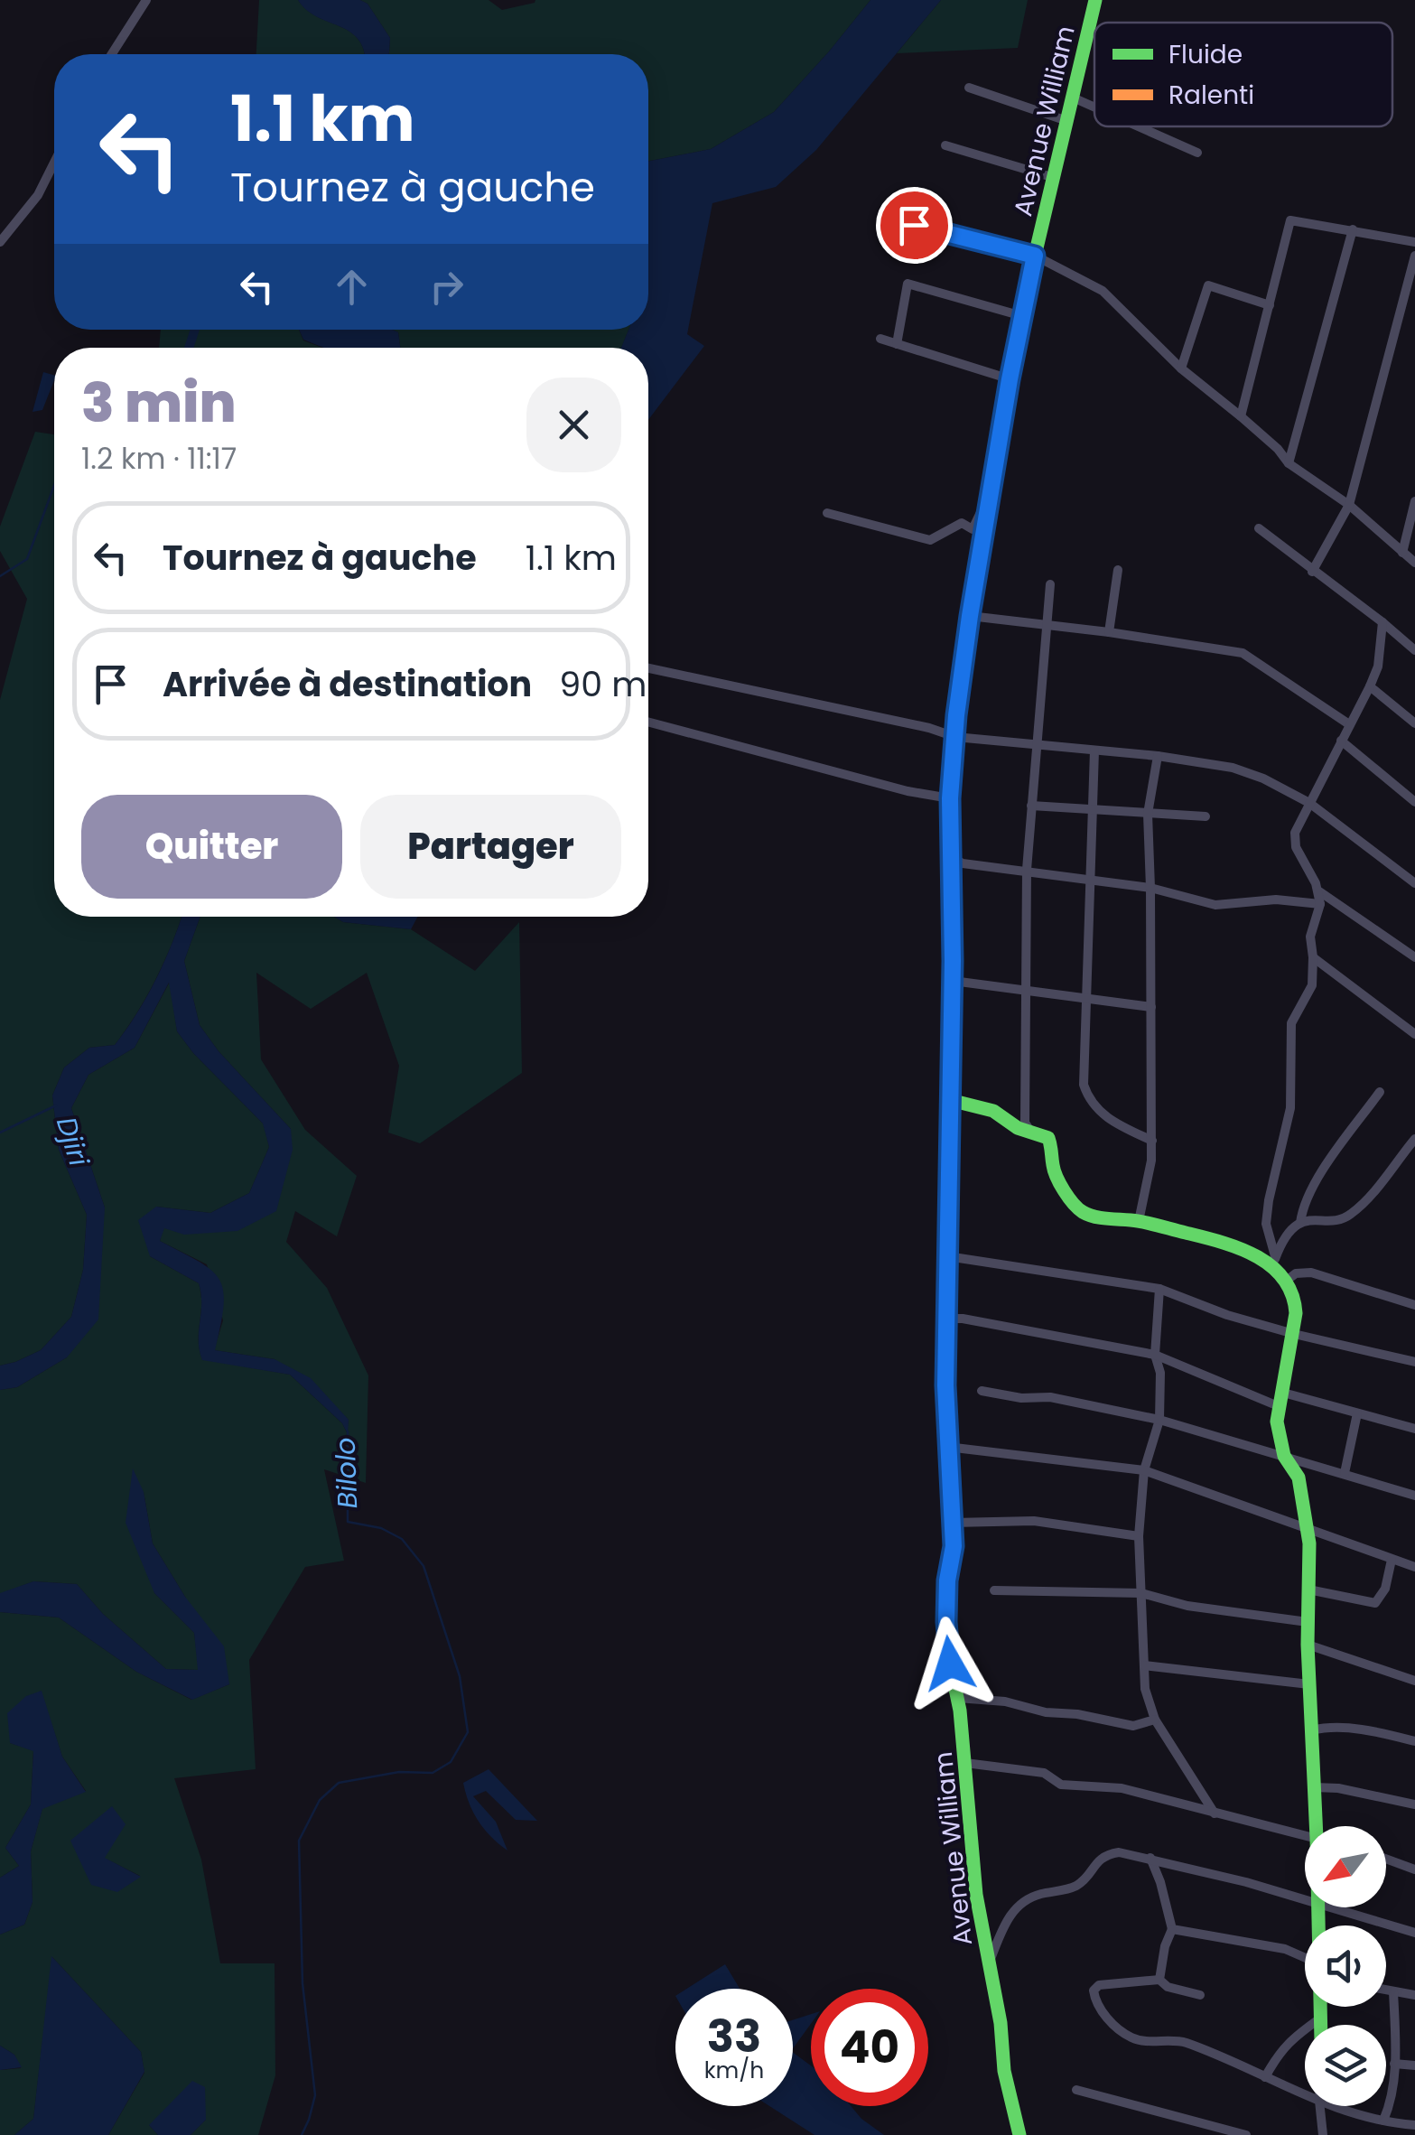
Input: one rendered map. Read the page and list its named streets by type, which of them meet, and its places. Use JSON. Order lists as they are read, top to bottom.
{
  "streets": {
    "street": ["Avenue William"]
  },
  "water": ["Djiri", "Bilolo"],
  "legend": ["Fluide", "Ralenti"],
  "north": "bottom left",
  "page": {
    "turn": ["1.1 km", "Tournez à gauche"],
    "heading": ["3 min", "1.2 km · 11:17"],
    "list": [
      {
        "name": "Tournez à gauche",
        "value": "1.1 km"
      },
      {
        "name": "Arrivée à destination",
        "value": "90 m"
      }
    ],
    "buttons": ["Quitter", "Partager"],
    "speed": "33 km/h",
    "limit": "40"
  }
}
